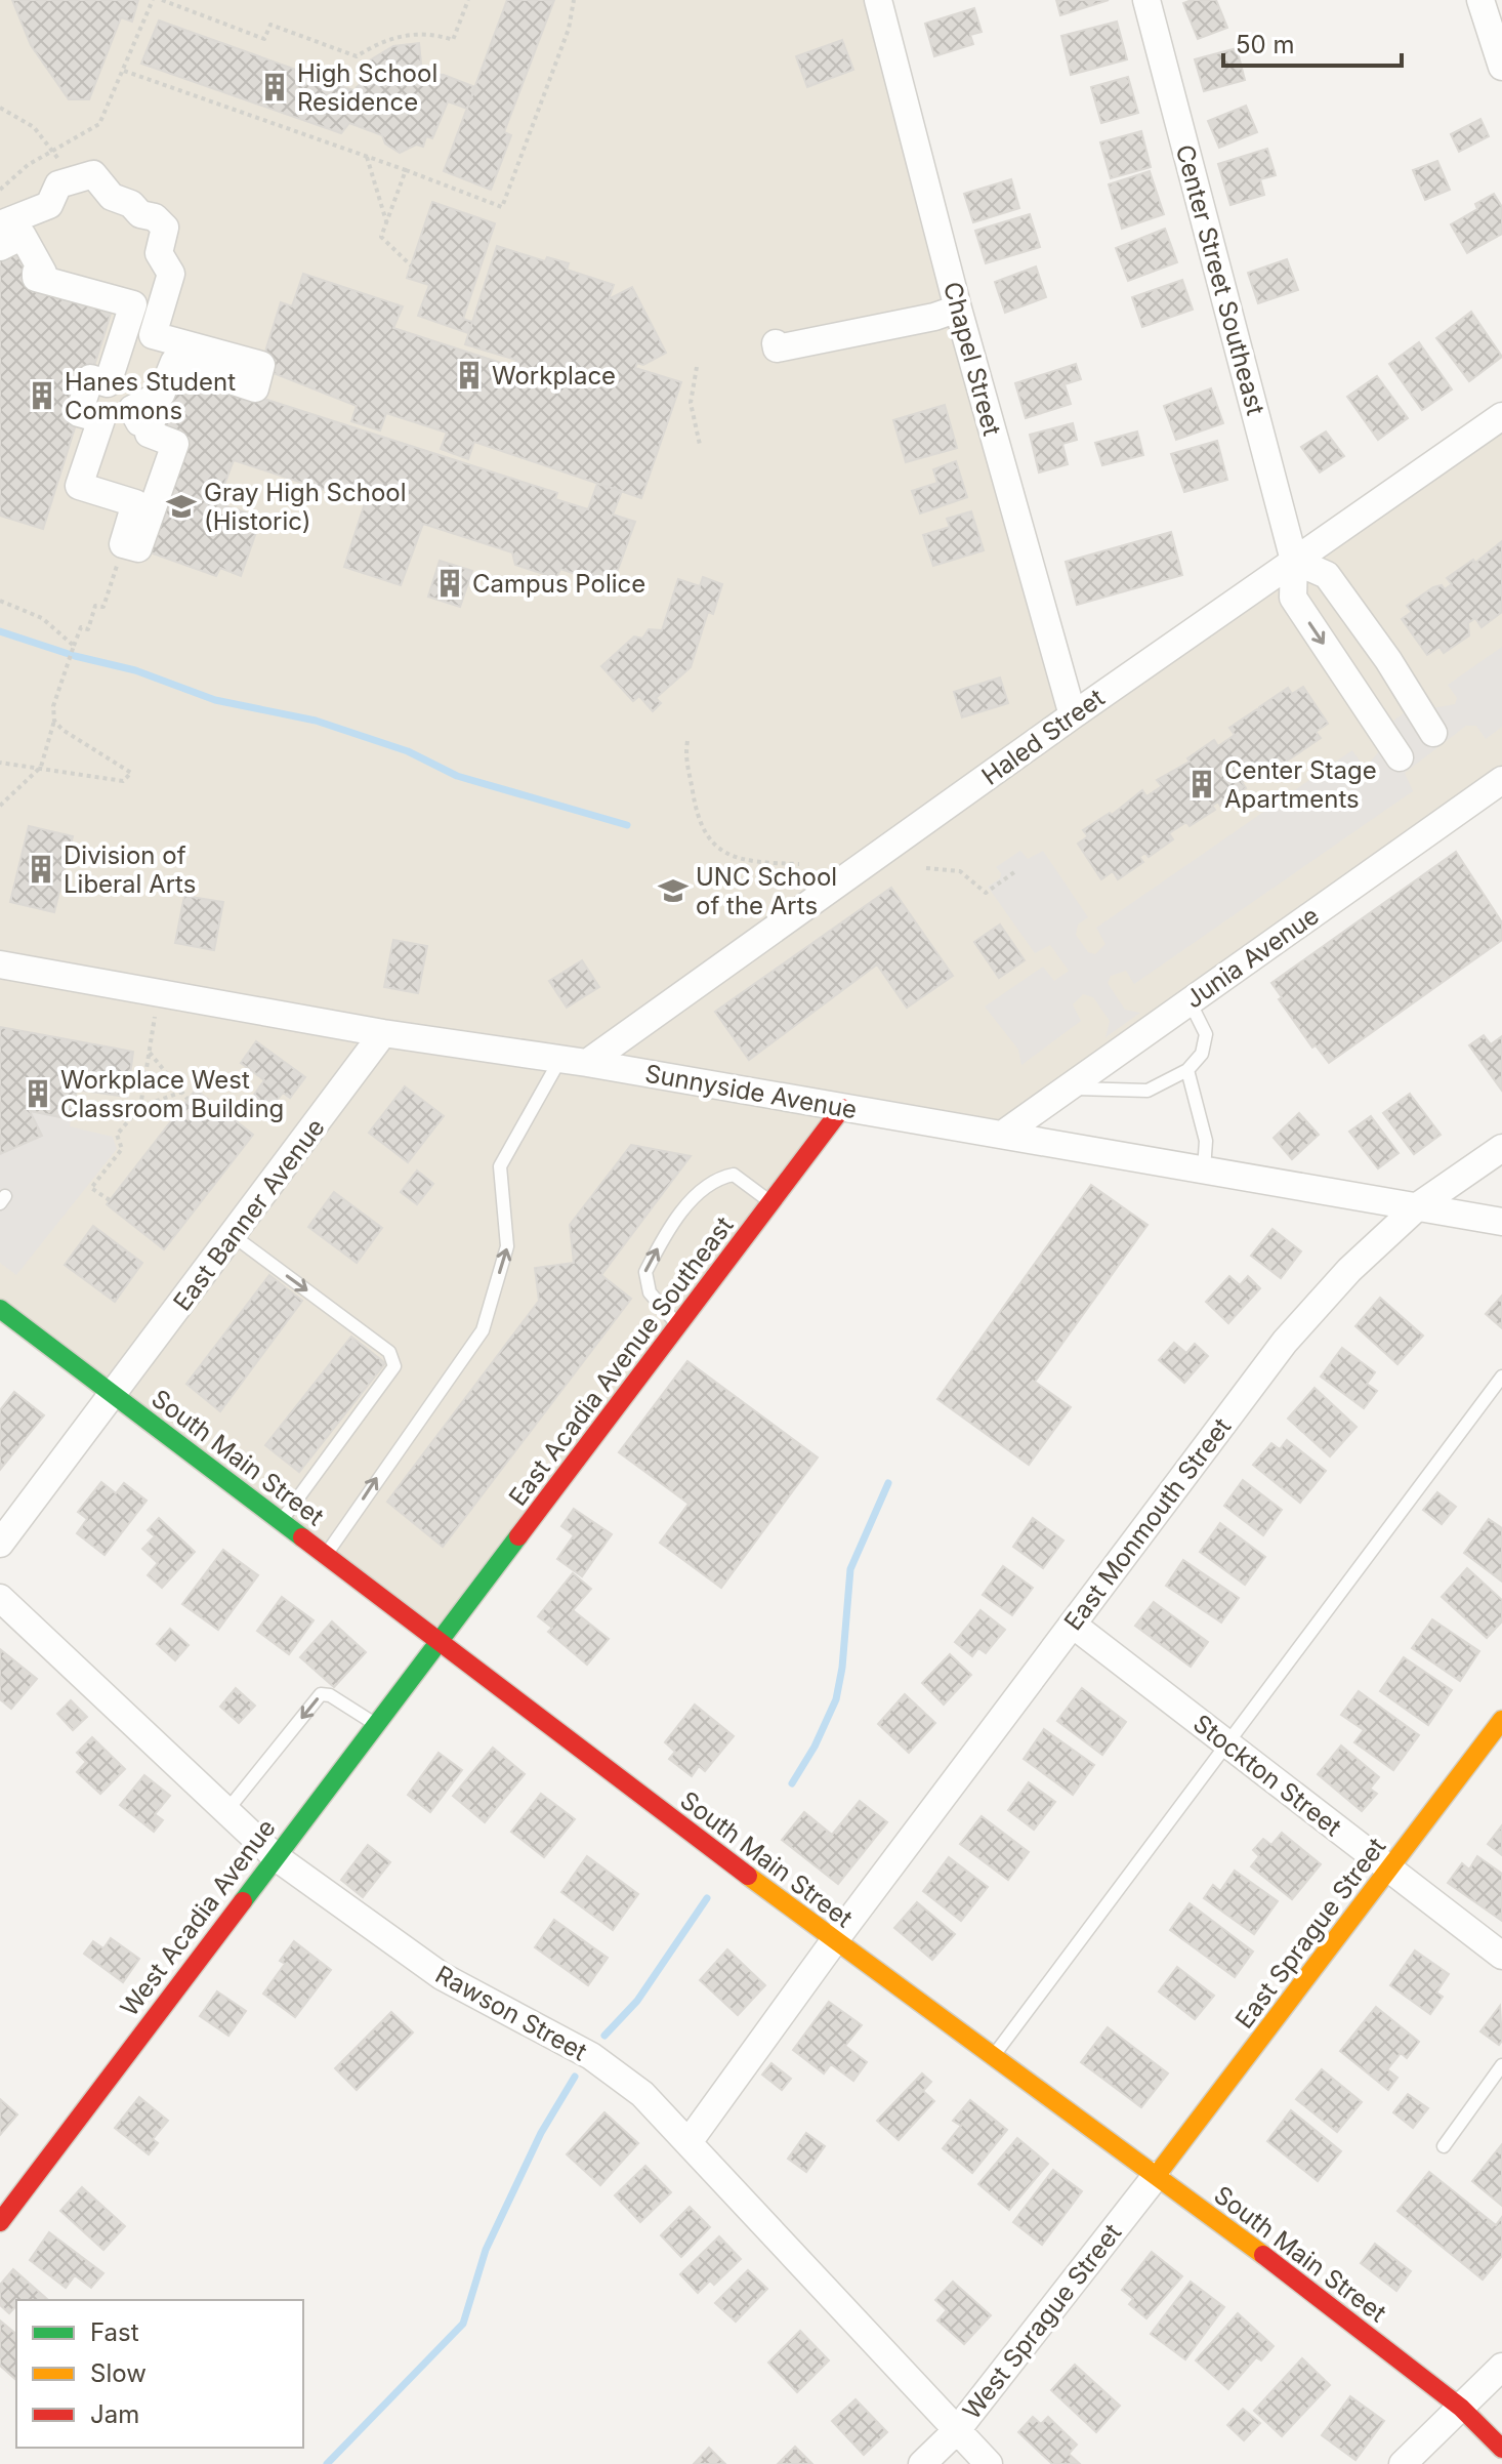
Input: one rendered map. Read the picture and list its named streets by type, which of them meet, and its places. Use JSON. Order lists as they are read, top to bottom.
{
  "streets": {
    "main road": [
      "East Acadia Avenue Southeast",
      "South Main Street",
      "West Acadia Avenue",
      "East Sprague Street"
    ],
    "street": [
      "Center Street Southeast",
      "Chapel Street",
      "Haled Street",
      "Junia Avenue",
      "Sunnyside Avenue",
      "East Banner Avenue",
      "East Monmouth Street",
      "Stockton Street",
      "Rawson Street",
      "West Sprague Street"
    ]
  },
  "crossings": [
    ["Center Street Southeast", "Haled Street"],
    ["Chapel Street", "Haled Street"],
    ["Haled Street", "Sunnyside Avenue"],
    ["Junia Avenue", "Sunnyside Avenue"],
    ["Sunnyside Avenue", "East Banner Avenue"],
    ["Sunnyside Avenue", "East Acadia Avenue Southeast"],
    ["Sunnyside Avenue", "East Monmouth Street"],
    ["East Banner Avenue", "South Main Street"],
    ["East Acadia Avenue Southeast", "South Main Street"],
    ["East Acadia Avenue Southeast", "West Acadia Avenue"],
    ["South Main Street", "East Monmouth Street"],
    ["South Main Street", "West Acadia Avenue"],
    ["South Main Street", "East Sprague Street"],
    ["South Main Street", "West Sprague Street"],
    ["East Monmouth Street", "Stockton Street"],
    ["East Monmouth Street", "Rawson Street"],
    ["Stockton Street", "East Sprague Street"],
    ["West Acadia Avenue", "Rawson Street"],
    ["East Sprague Street", "West Sprague Street"],
    ["Rawson Street", "West Sprague Street"]
  ],
  "places": {
    "building": [
      "High School Residence",
      "Workplace",
      "Hanes Student Commons",
      "Campus Police",
      "Center Stage Apartments",
      "Division of Liberal Arts",
      "Workplace West Classroom Building"
    ],
    "school or university": ["Gray High School (Historic)", "UNC School of the Arts"]
  },
  "legend": ["Fast", "Slow", "Jam"],
  "scale_bar": "50 m"
}
